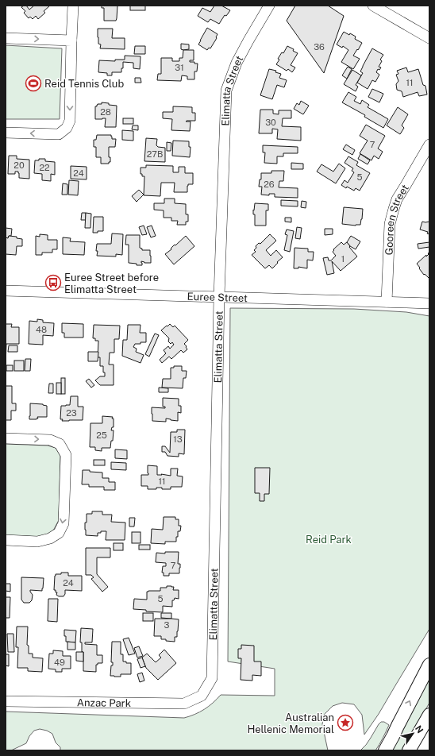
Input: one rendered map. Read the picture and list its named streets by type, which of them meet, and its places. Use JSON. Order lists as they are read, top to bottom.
{
  "streets": {
    "street": [
      "Elimatta Street",
      "Gooreen Street",
      "Euree Street",
      "Anzac Park"
    ]
  },
  "crossings": [
    ["Elimatta Street", "Euree Street"],
    ["Elimatta Street", "Anzac Park"],
    ["Gooreen Street", "Euree Street"]
  ],
  "parks": ["Reid Park"],
  "places": {
    "sports": ["Reid Tennis Club"],
    "bus stop": ["Euree Street before Elimatta Street"],
    "place": ["Australian Hellenic Memorial"]
  },
  "house_numbers": [
    "36",
    "31",
    "11",
    "28",
    "30",
    "7",
    "27B",
    "20",
    "22",
    "24",
    "5",
    "26",
    "1",
    "48",
    "23",
    "25",
    "13",
    "11",
    "7",
    "24",
    "5",
    "3",
    "49"
  ],
  "north": "top right"
}
